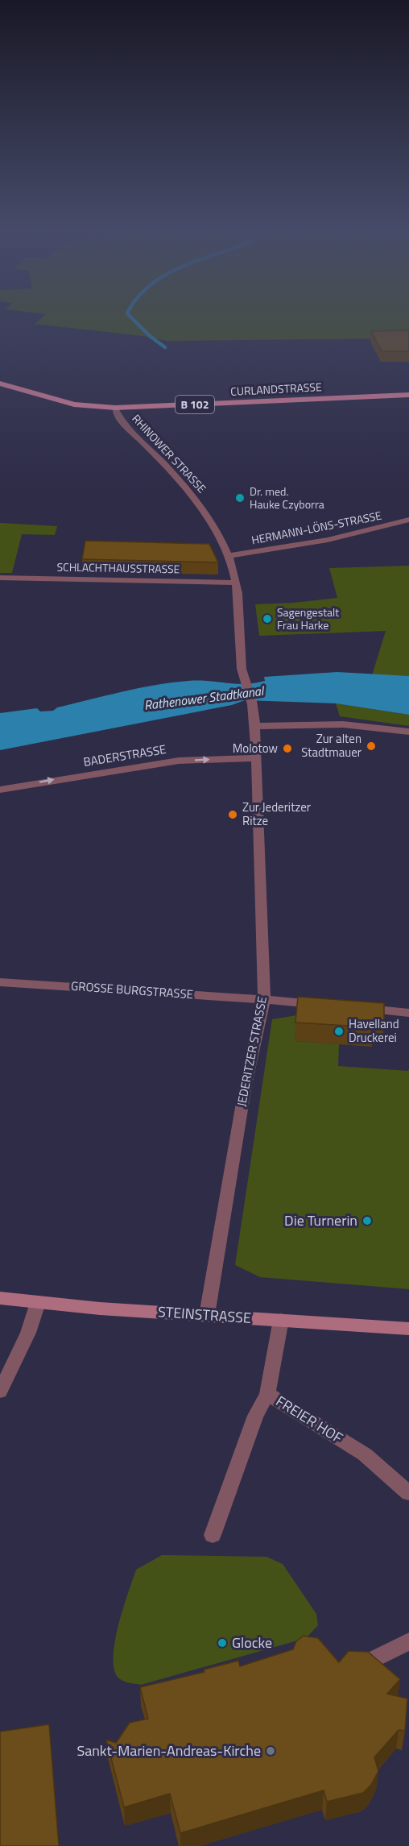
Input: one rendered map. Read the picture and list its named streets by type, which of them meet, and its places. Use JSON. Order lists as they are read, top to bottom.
{
  "streets": {
    "main road": ["CURLANDSTRASSE", "B 102", "STEINSTRASSE"],
    "street": [
      "RHINOWER STRASSE",
      "HERMANN-LÖNS-STRASSE",
      "SCHLACHTHAUSSTRASSE",
      "BADERSTRASSE",
      "GROSSE BURGSTRASSE",
      "JEDERITZER STRASSE",
      "FREIER HOF"
    ]
  },
  "crossings": [
    ["CURLANDSTRASSE", "B 102"],
    ["CURLANDSTRASSE", "RHINOWER STRASSE"],
    ["B 102", "RHINOWER STRASSE"],
    ["RHINOWER STRASSE", "HERMANN-LÖNS-STRASSE"],
    ["RHINOWER STRASSE", "SCHLACHTHAUSSTRASSE"],
    ["RHINOWER STRASSE", "JEDERITZER STRASSE"],
    ["BADERSTRASSE", "JEDERITZER STRASSE"],
    ["GROSSE BURGSTRASSE", "JEDERITZER STRASSE"],
    ["JEDERITZER STRASSE", "STEINSTRASSE"],
    ["STEINSTRASSE", "FREIER HOF"]
  ],
  "one_way": ["BADERSTRASSE"],
  "water": ["Rathenower Stadtkanal"],
  "places": [
    "Dr. med. Hauke Czyborra",
    "Sagengestalt Frau Harke",
    "Zur alten Stadtmauer",
    "Molotow",
    "Zur Jederitzer Ritze",
    "Havelland Druckerei",
    "Die Turnerin",
    "Glocke",
    "Sankt-Marien-Andreas-Kirche"
  ]
}
